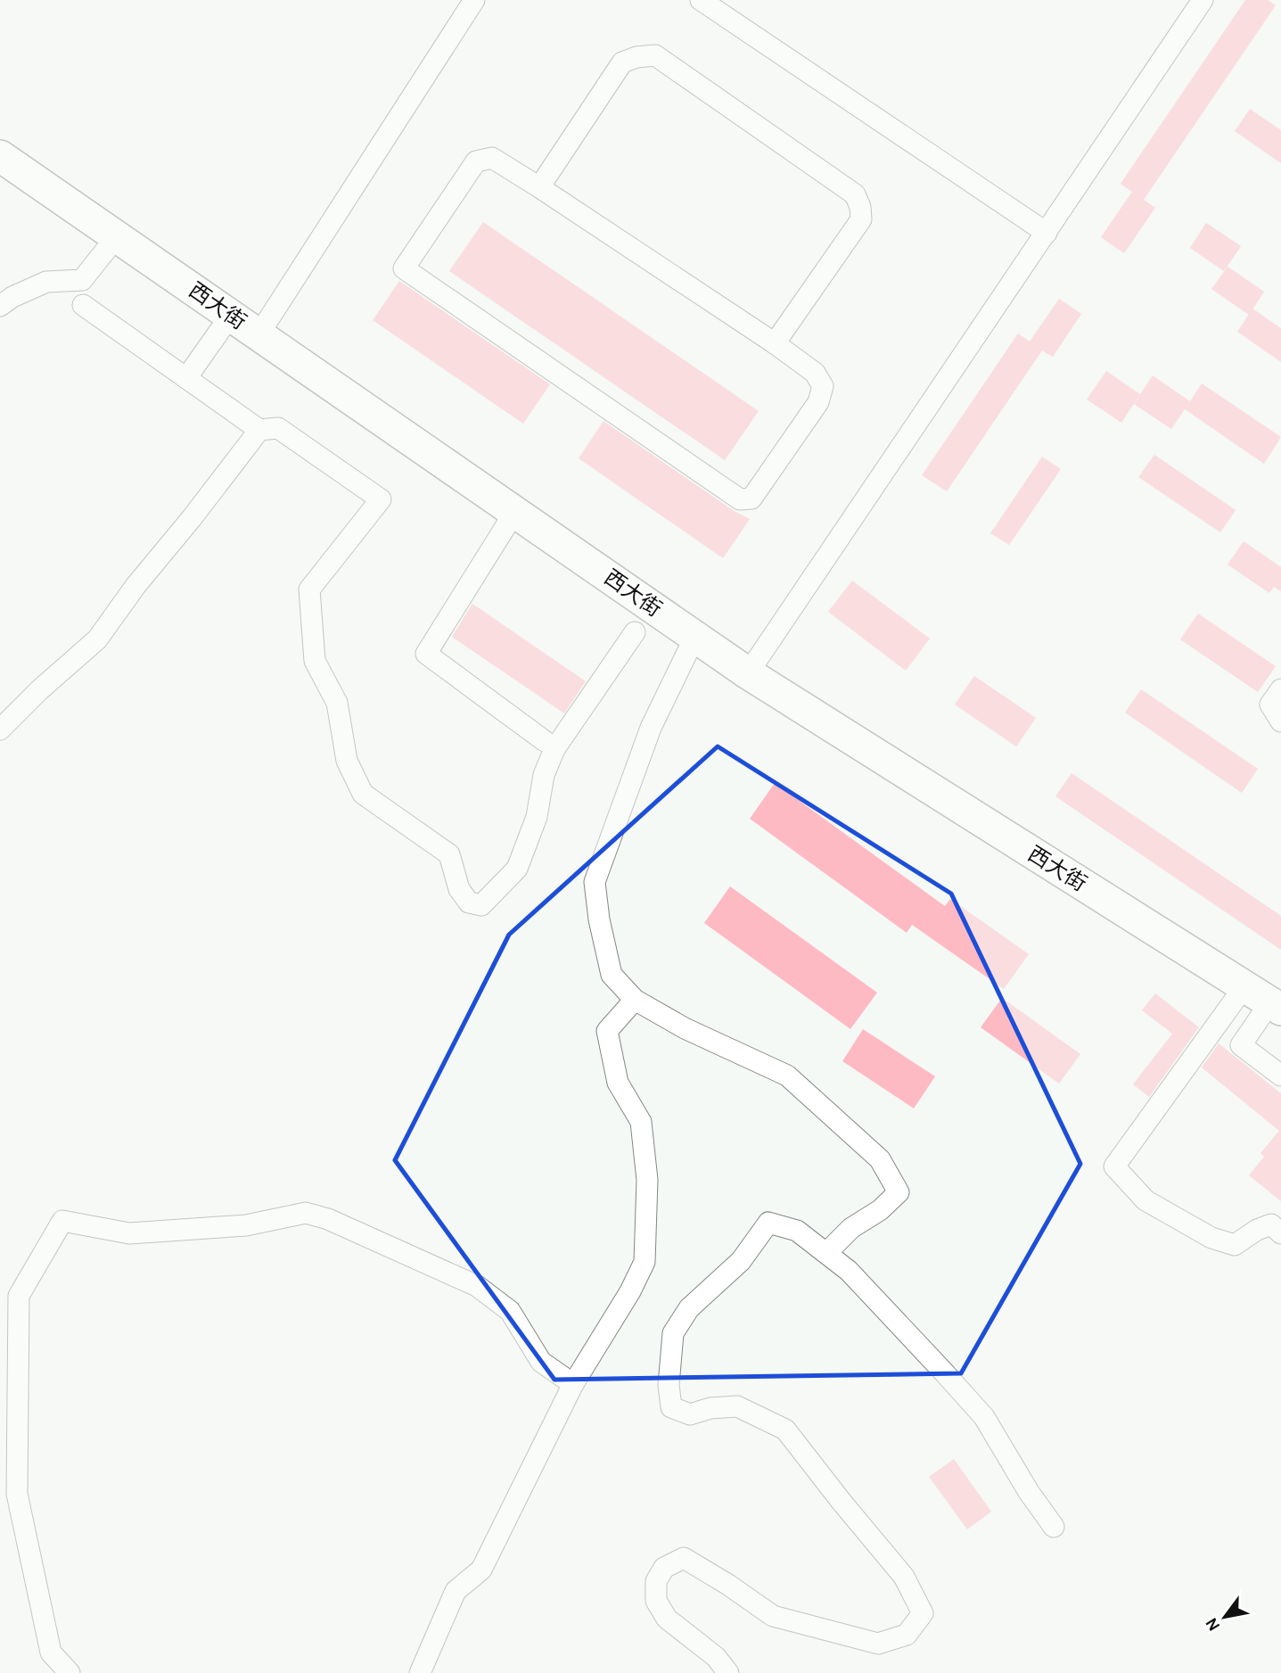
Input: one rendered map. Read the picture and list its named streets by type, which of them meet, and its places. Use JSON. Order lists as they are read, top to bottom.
{
  "streets": {
    "highway": ["西大街"]
  },
  "north": "bottom left"
}
